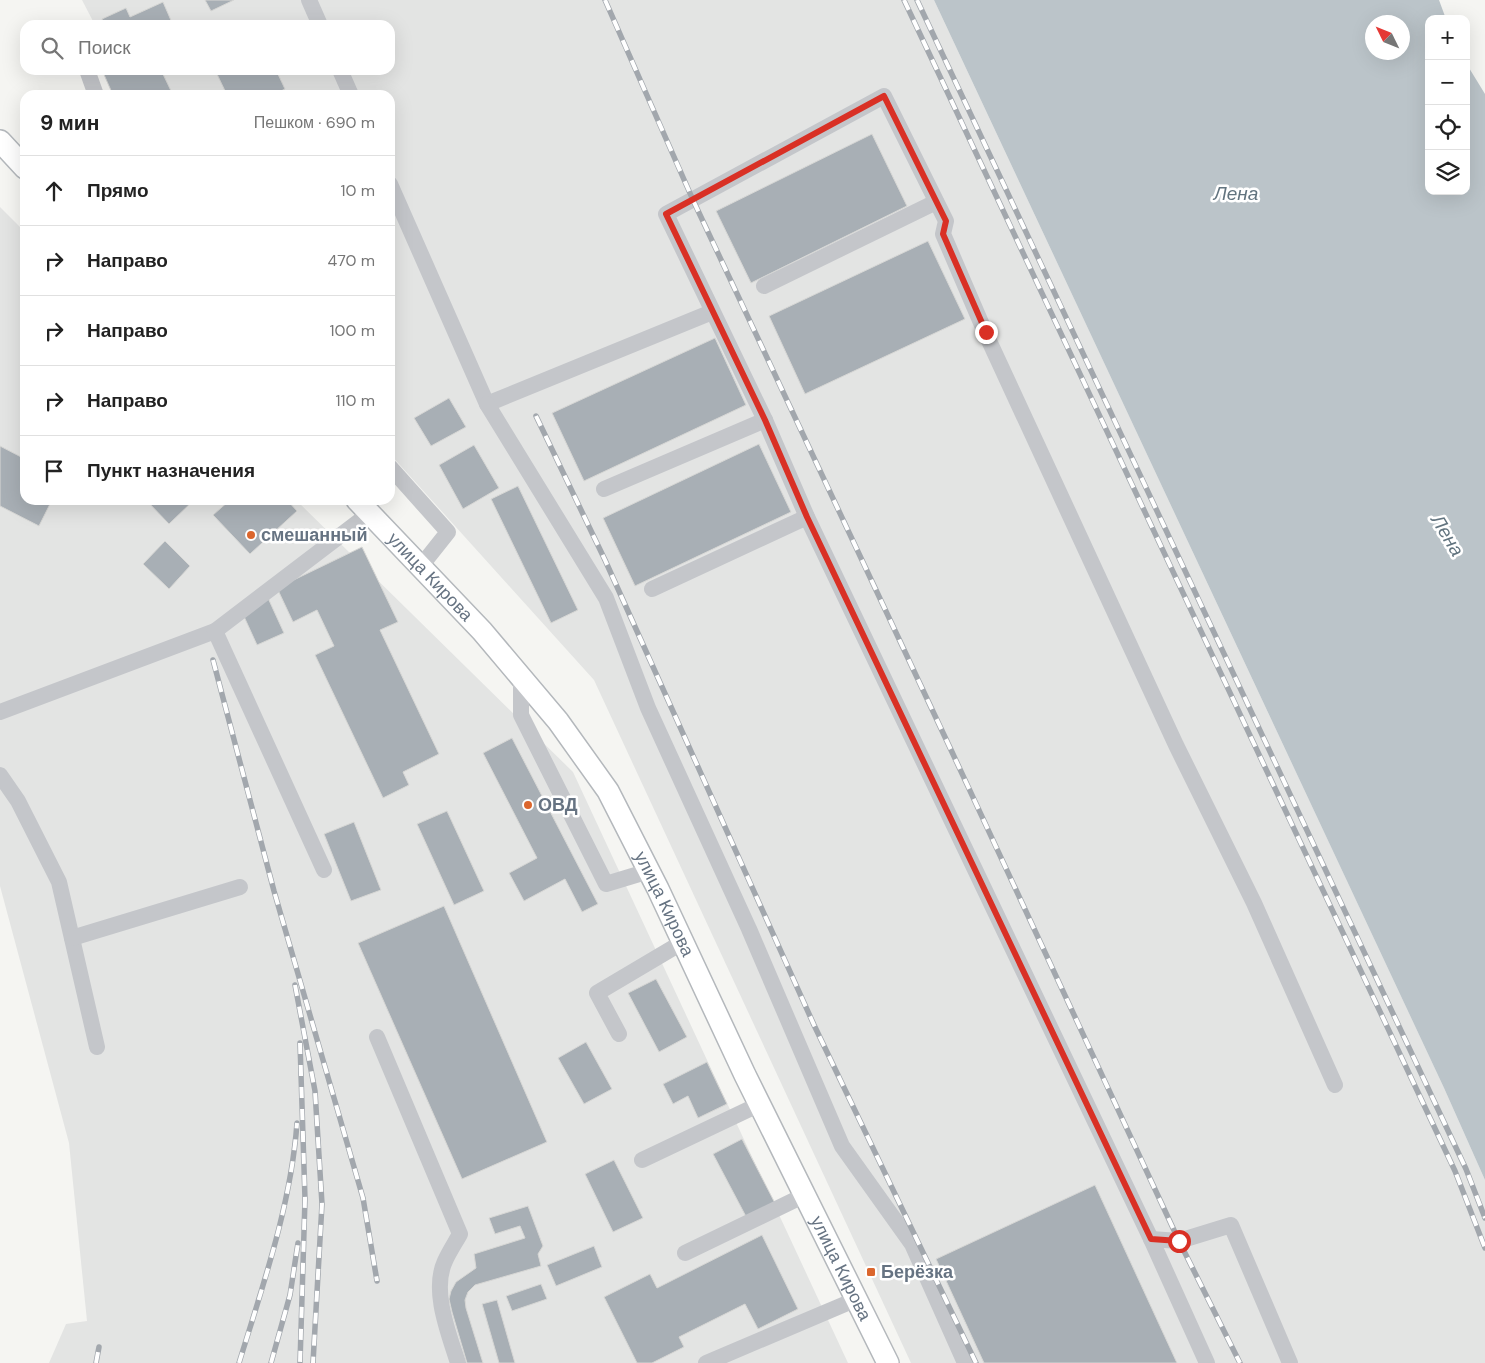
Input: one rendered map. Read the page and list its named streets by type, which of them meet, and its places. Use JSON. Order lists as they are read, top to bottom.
{
  "streets": {
    "main road": ["улица Кирова"]
  },
  "water": ["Лена"],
  "places": {
    "other": ["смешанный", "ОВД"],
    "transit": ["Берёзка"]
  },
  "north": "top left",
  "page": {
    "map_buttons": ["+", "−"],
    "search": "Поиск",
    "heading": ["9 мин", "Пешком · 690 m"],
    "list": [
      ["Прямо", "10 m"],
      ["Направо", "470 m"],
      ["Направо", "100 m"],
      ["Направо", "110 m"],
      "Пункт назначения"
    ]
  }
}
